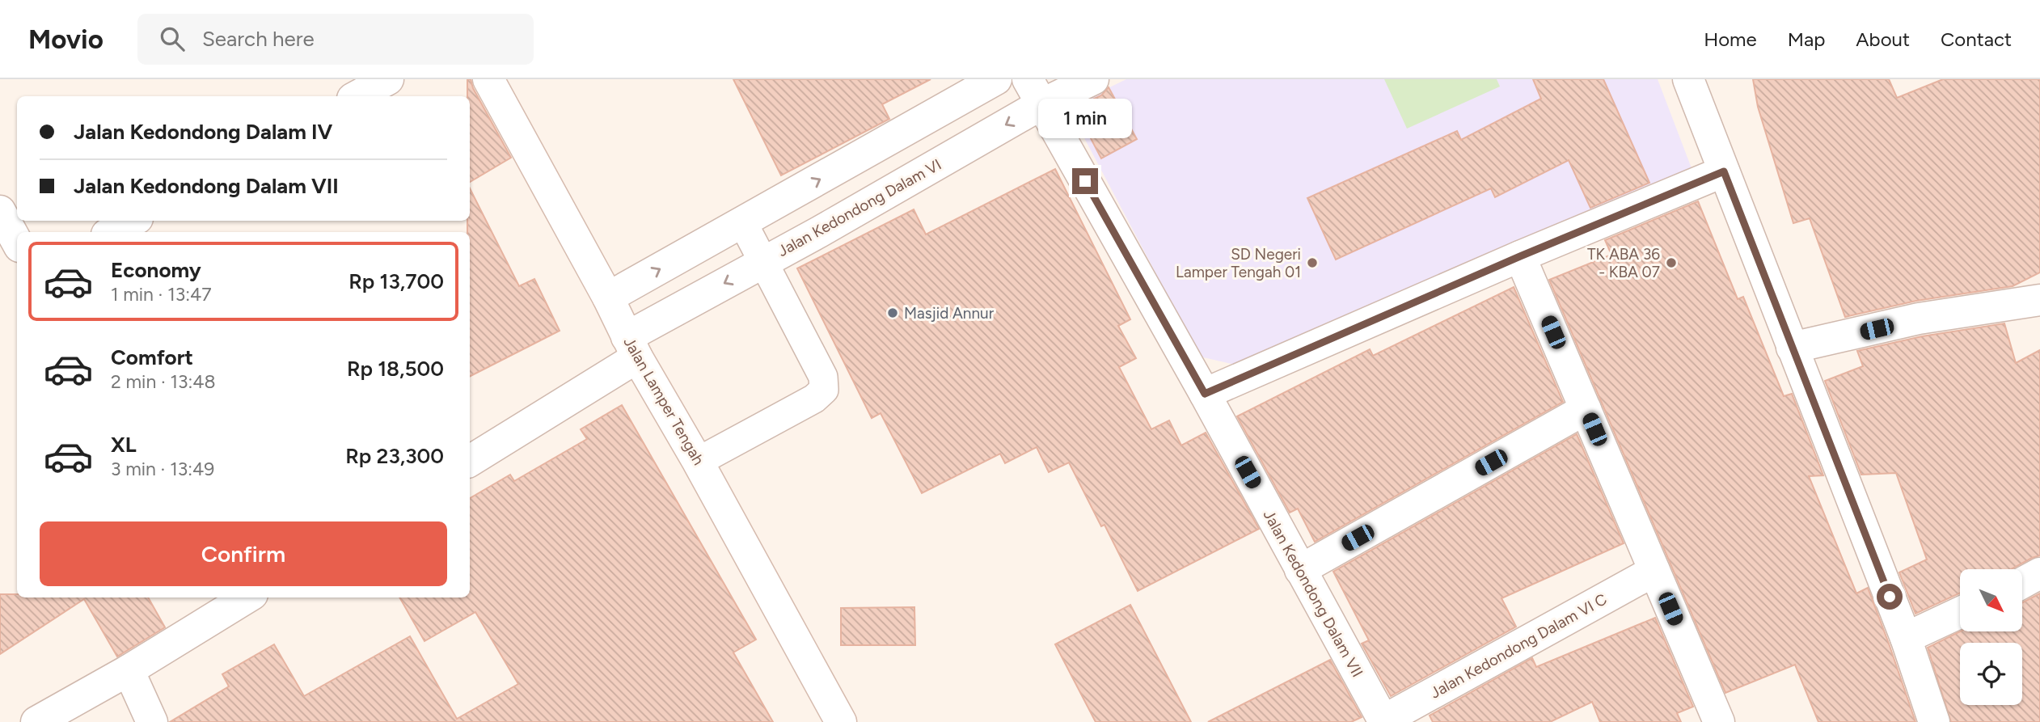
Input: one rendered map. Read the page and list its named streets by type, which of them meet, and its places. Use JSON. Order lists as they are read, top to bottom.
{
  "streets": {
    "street": [
      "Jalan Kedondong Dalam VI",
      "Jalan Lamper Tengah",
      "Jalan Kedondong Dalam VII",
      "Jalan Kedondong Dalam VI C"
    ]
  },
  "crossings": [
    ["Jalan Kedondong Dalam VI", "Jalan Lamper Tengah"],
    ["Jalan Kedondong Dalam VI", "Jalan Kedondong Dalam VII"],
    ["Jalan Kedondong Dalam VII", "Jalan Kedondong Dalam VI C"]
  ],
  "places": ["SD Negeri Lamper Tengah 01", "TK ABA 36 - KBA 07", "Masjid Annur"],
  "north": "bottom right",
  "page": {
    "header": "Movio",
    "search": "Search here",
    "nav": [
      "Home",
      "Map",
      "About",
      "Contact"
    ],
    "banner": ["Jalan Kedondong Dalam IV", "Jalan Kedondong Dalam VII"],
    "bubble": "1 min",
    "list": [
      {
        "name": "Economy",
        "note": "1 min · 13:47",
        "value": "Rp 13,700"
      },
      {
        "name": "Comfort",
        "note": "2 min · 13:48",
        "value": "Rp 18,500"
      },
      {
        "name": "XL",
        "note": "3 min · 13:49",
        "value": "Rp 23,300"
      }
    ],
    "buttons": "Confirm"
  }
}
